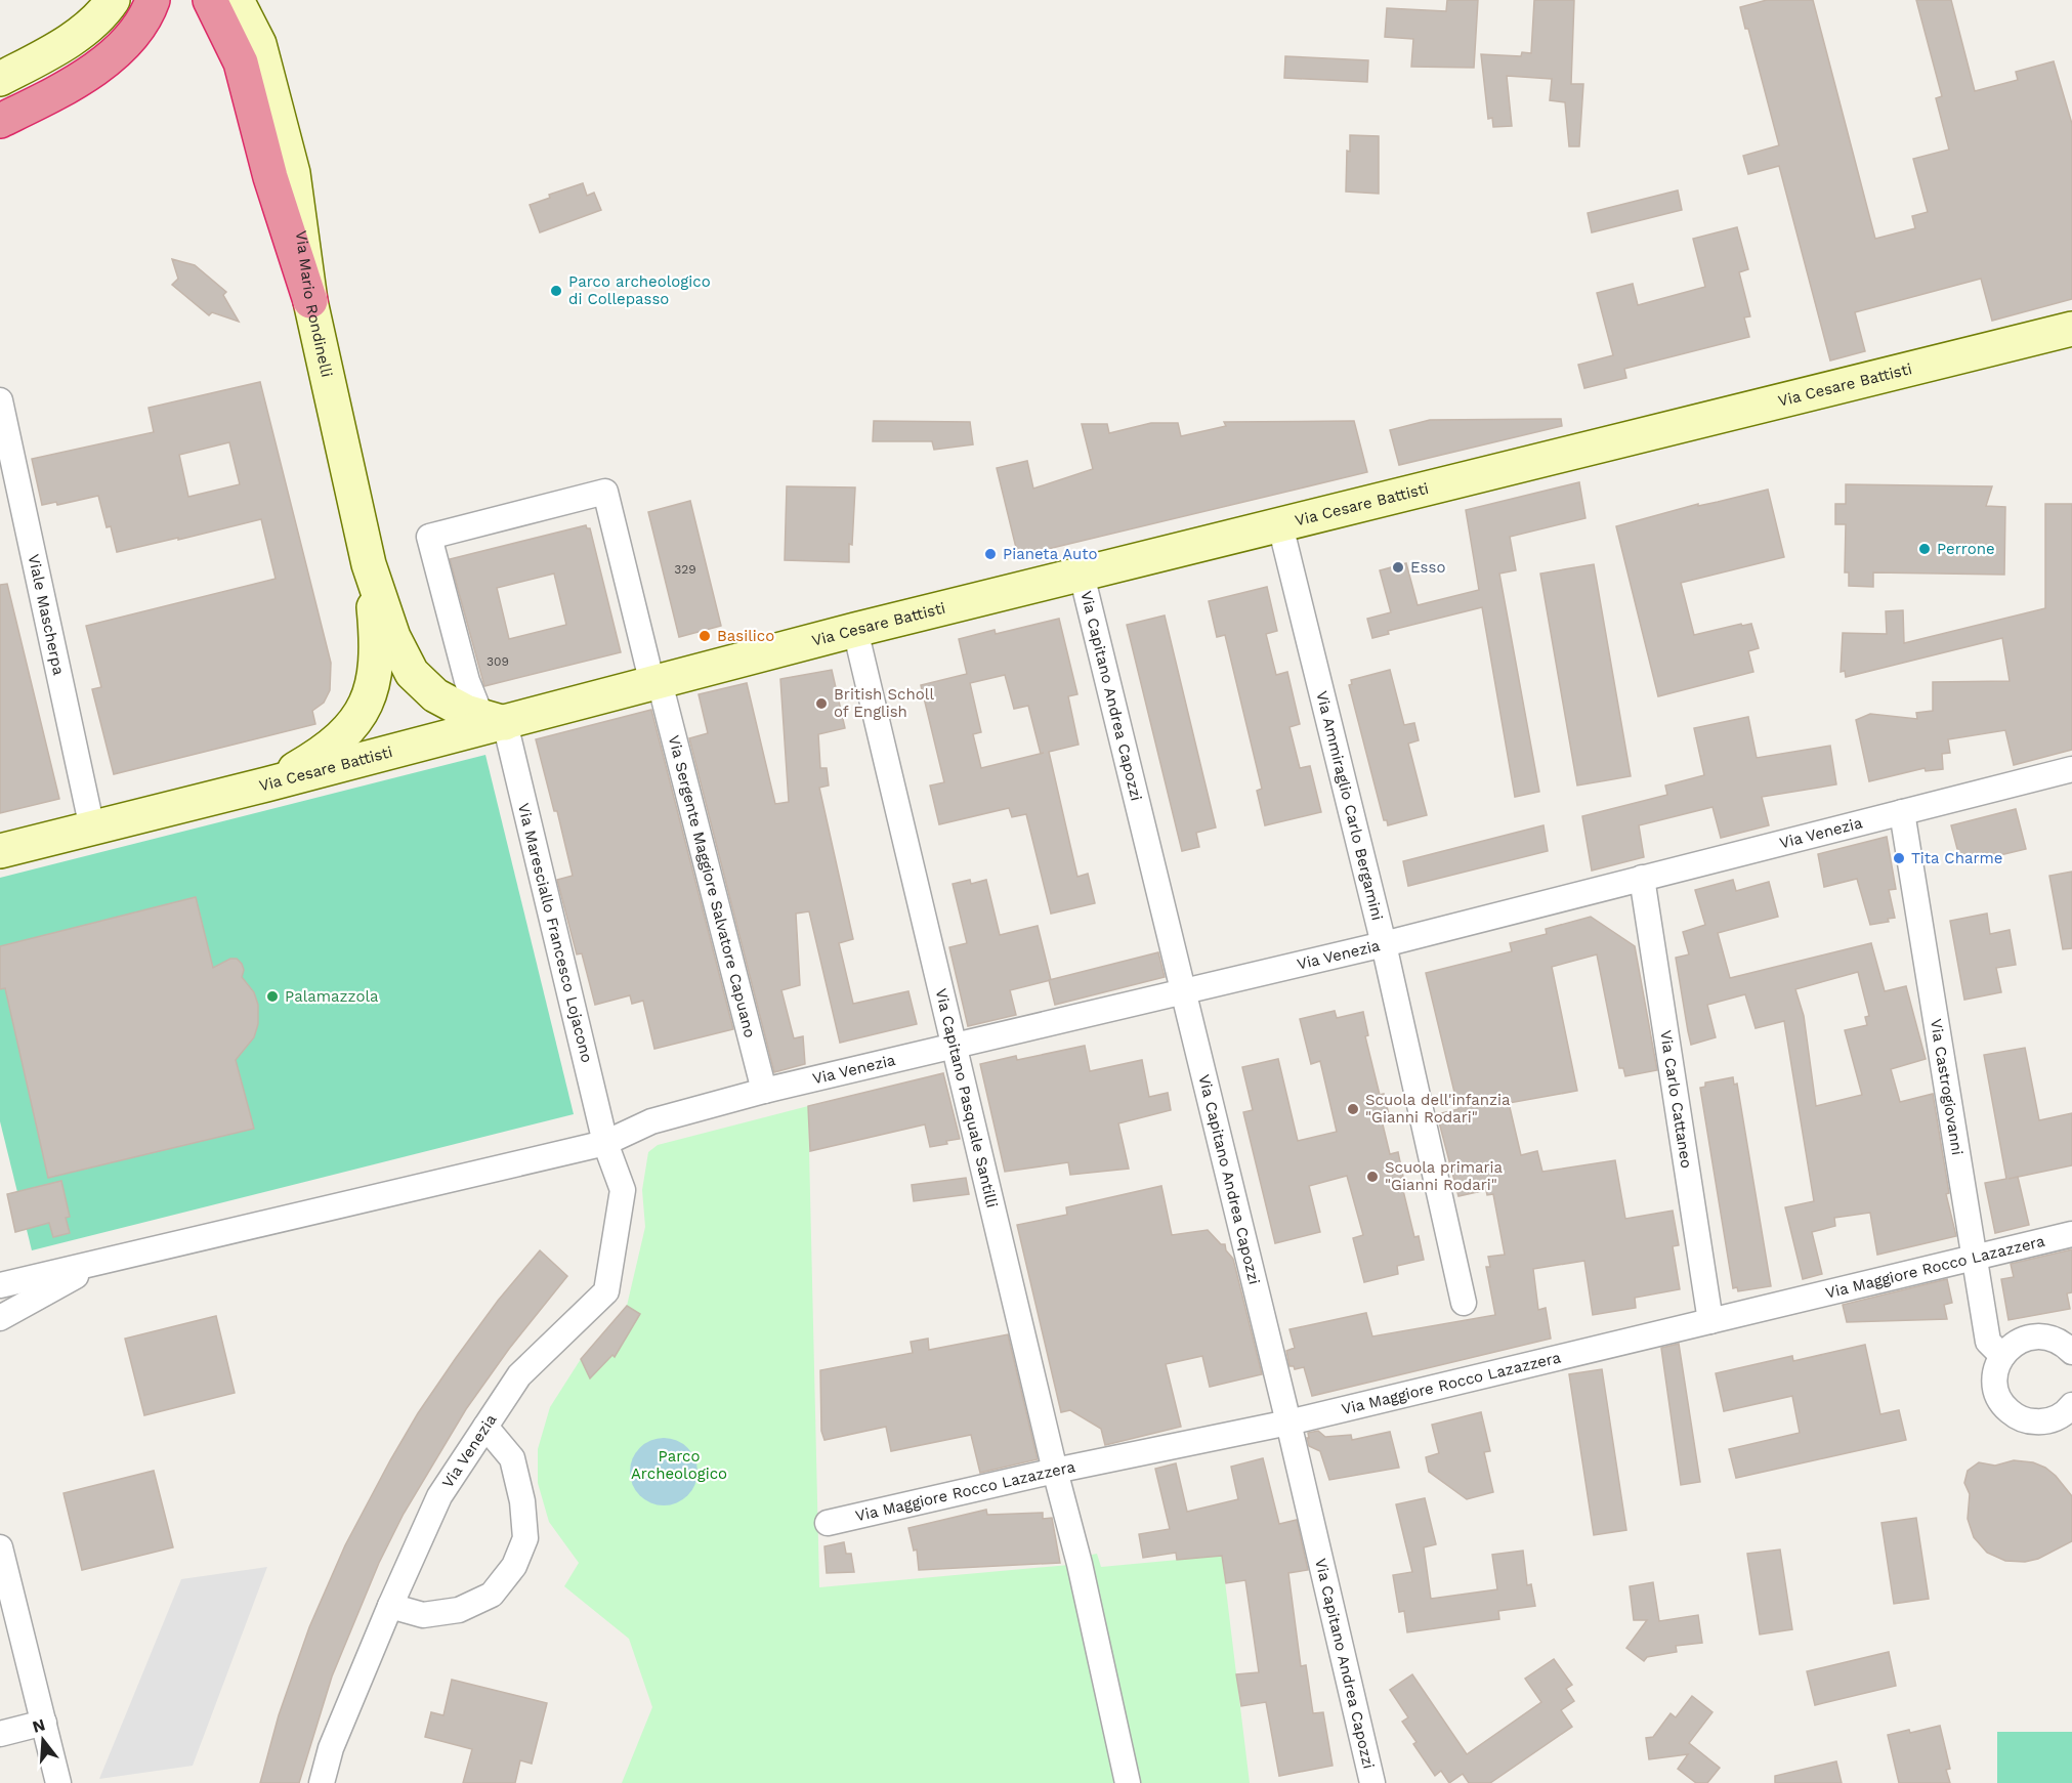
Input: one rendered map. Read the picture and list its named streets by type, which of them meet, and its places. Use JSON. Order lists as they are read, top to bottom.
{
  "streets": {
    "main road": ["Via Mario Rondinelli", "Via Cesare Battisti"],
    "street": [
      "Viale Mascherpa",
      "Via Capitano Andrea Capozzi",
      "Via Ammiraglio Carlo Bergamini",
      "Via Venezia",
      "Via Sergente Maggiore Salvatore Capuano",
      "Via Maresciallo Francesco Lojacono",
      "Via Castrogiovanni",
      "Via Capitano Pasquale Santilli",
      "Via Carlo Cattaneo",
      "Via Maggiore Rocco Lazazzera"
    ]
  },
  "crossings": [
    ["Via Mario Rondinelli", "Via Cesare Battisti"],
    ["Via Mario Rondinelli", "Via Maresciallo Francesco Lojacono"],
    ["Via Cesare Battisti", "Viale Mascherpa"],
    ["Via Cesare Battisti", "Via Capitano Andrea Capozzi"],
    ["Via Cesare Battisti", "Via Ammiraglio Carlo Bergamini"],
    ["Via Cesare Battisti", "Via Sergente Maggiore Salvatore Capuano"],
    ["Via Cesare Battisti", "Via Maresciallo Francesco Lojacono"],
    ["Via Cesare Battisti", "Via Capitano Pasquale Santilli"],
    ["Via Capitano Andrea Capozzi", "Via Venezia"],
    ["Via Capitano Andrea Capozzi", "Via Maggiore Rocco Lazazzera"],
    ["Via Ammiraglio Carlo Bergamini", "Via Venezia"],
    ["Via Venezia", "Via Sergente Maggiore Salvatore Capuano"],
    ["Via Venezia", "Via Maresciallo Francesco Lojacono"],
    ["Via Venezia", "Via Castrogiovanni"],
    ["Via Venezia", "Via Capitano Pasquale Santilli"],
    ["Via Venezia", "Via Carlo Cattaneo"],
    ["Via Castrogiovanni", "Via Maggiore Rocco Lazazzera"],
    ["Via Capitano Pasquale Santilli", "Via Maggiore Rocco Lazazzera"],
    ["Via Carlo Cattaneo", "Via Maggiore Rocco Lazazzera"]
  ],
  "parks": ["Parco Archeologico"],
  "places": [
    "Parco archeologico di Collepasso",
    "Perrone",
    "Pianeta Auto",
    "Esso",
    "Basilico",
    "British Scholl of English",
    "Tita Charme",
    "Palamazzola",
    "Scuola dell'infanzia \"Gianni Rodari\"",
    "Scuola primaria \"Gianni Rodari\""
  ],
  "house_numbers": ["329", "309"],
  "north": "top"
}
